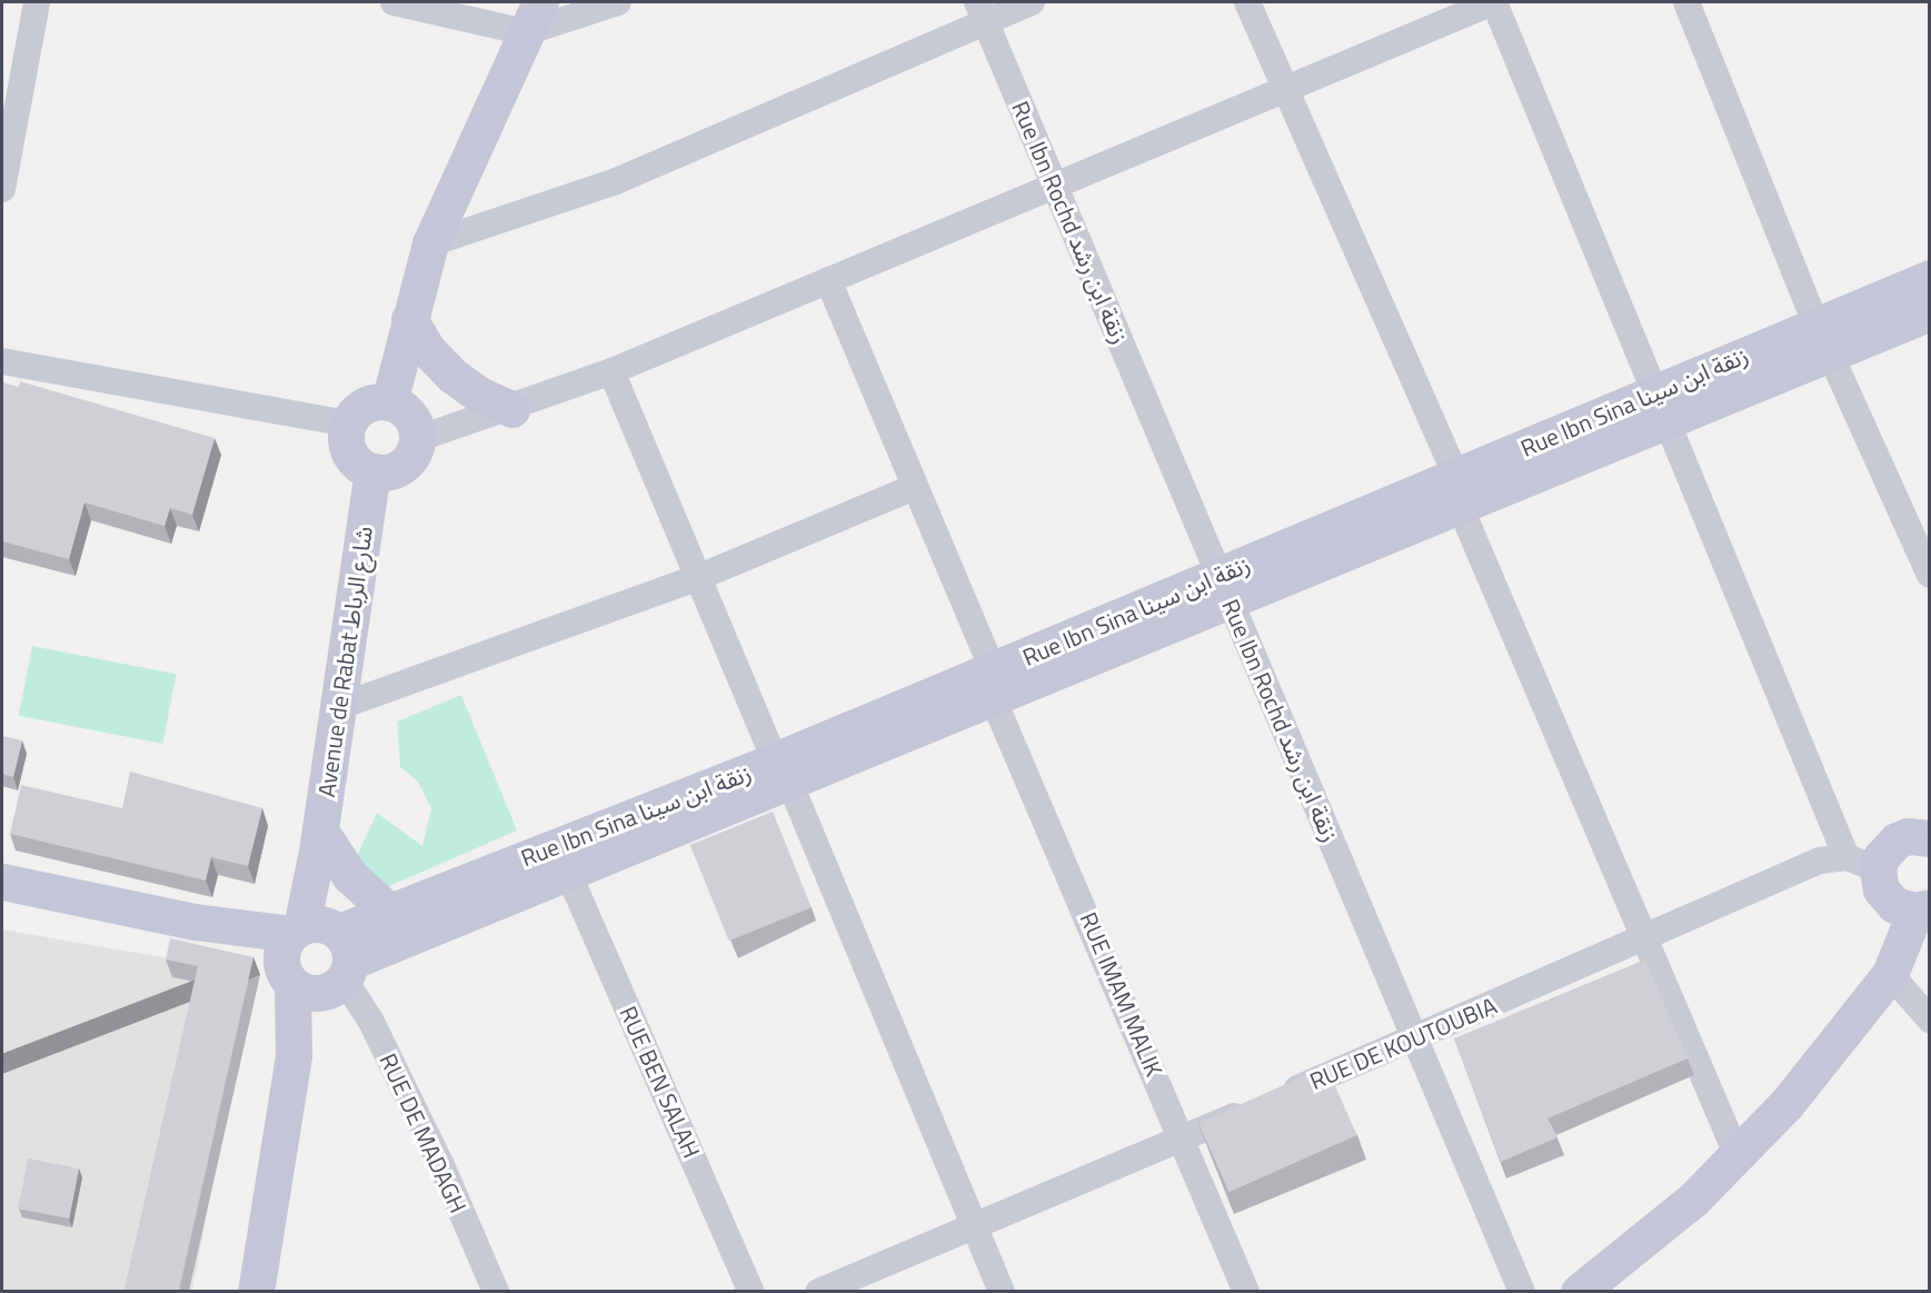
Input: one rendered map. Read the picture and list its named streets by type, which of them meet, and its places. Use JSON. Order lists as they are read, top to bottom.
{
  "streets": {
    "street": [
      "Rue Ibn Rochd زنقة ابن رشد",
      "Rue Ibn Sina زنقة ابن سينا",
      "Avenue de Rabat شارع الرباط",
      "RUE IMAM MALIK",
      "RUE DE KOUTOUBIA",
      "RUE BEN SALAH",
      "RUE DE MADAGH"
    ]
  },
  "crossings": [
    ["Rue Ibn Rochd زنقة ابن رشد", "Rue Ibn Sina زنقة ابن سينا"],
    ["Rue Ibn Rochd زنقة ابن رشد", "RUE DE KOUTOUBIA"],
    ["Rue Ibn Sina زنقة ابن سينا", "Avenue de Rabat شارع الرباط"],
    ["Rue Ibn Sina زنقة ابن سينا", "RUE IMAM MALIK"],
    ["Rue Ibn Sina زنقة ابن سينا", "RUE BEN SALAH"],
    ["Rue Ibn Sina زنقة ابن سينا", "RUE DE MADAGH"],
    ["Avenue de Rabat شارع الرباط", "RUE DE MADAGH"],
    ["RUE IMAM MALIK", "RUE DE KOUTOUBIA"]
  ]
}
